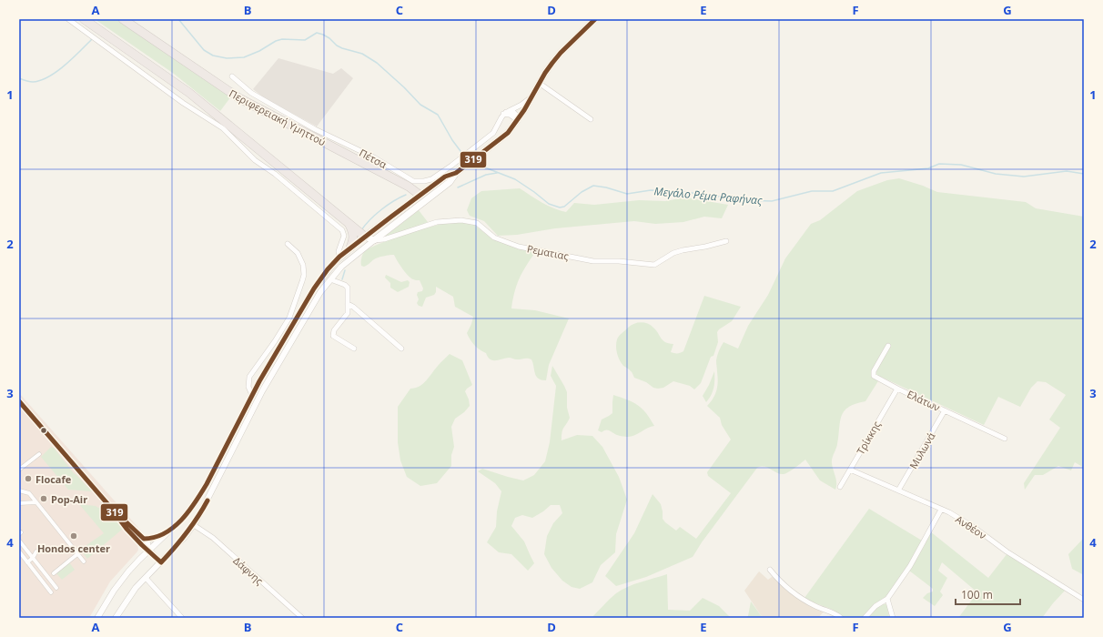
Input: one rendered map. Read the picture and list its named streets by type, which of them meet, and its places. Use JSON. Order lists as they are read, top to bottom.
{
  "streets": {
    "highway": ["Περιφερειακή Υμηττού"],
    "street": [
      "Πέτσα",
      "Ρεματιας",
      "Ελάτων",
      "Τρίκκης",
      "Μυλωνά",
      "Ανθέον",
      "Δάφνης"
    ]
  },
  "crossings": [
    ["Ελάτων", "Τρίκκης"],
    ["Ελάτων", "Μυλωνά"],
    ["Τρίκκης", "Ανθέον"],
    ["Μυλωνά", "Ανθέον"]
  ],
  "water": ["Μεγάλο Ρέμα Ραφήνας"],
  "places": ["Flocafe", "Pop-Air", "Hondos center"],
  "lines": ["transit line 319"],
  "scale_bar": "100 m",
  "grid": {
    "columns": [
      "A",
      "B",
      "C",
      "D",
      "E",
      "F",
      "G"
    ],
    "rows": [
      "1",
      "2",
      "3",
      "4"
    ]
  }
}
